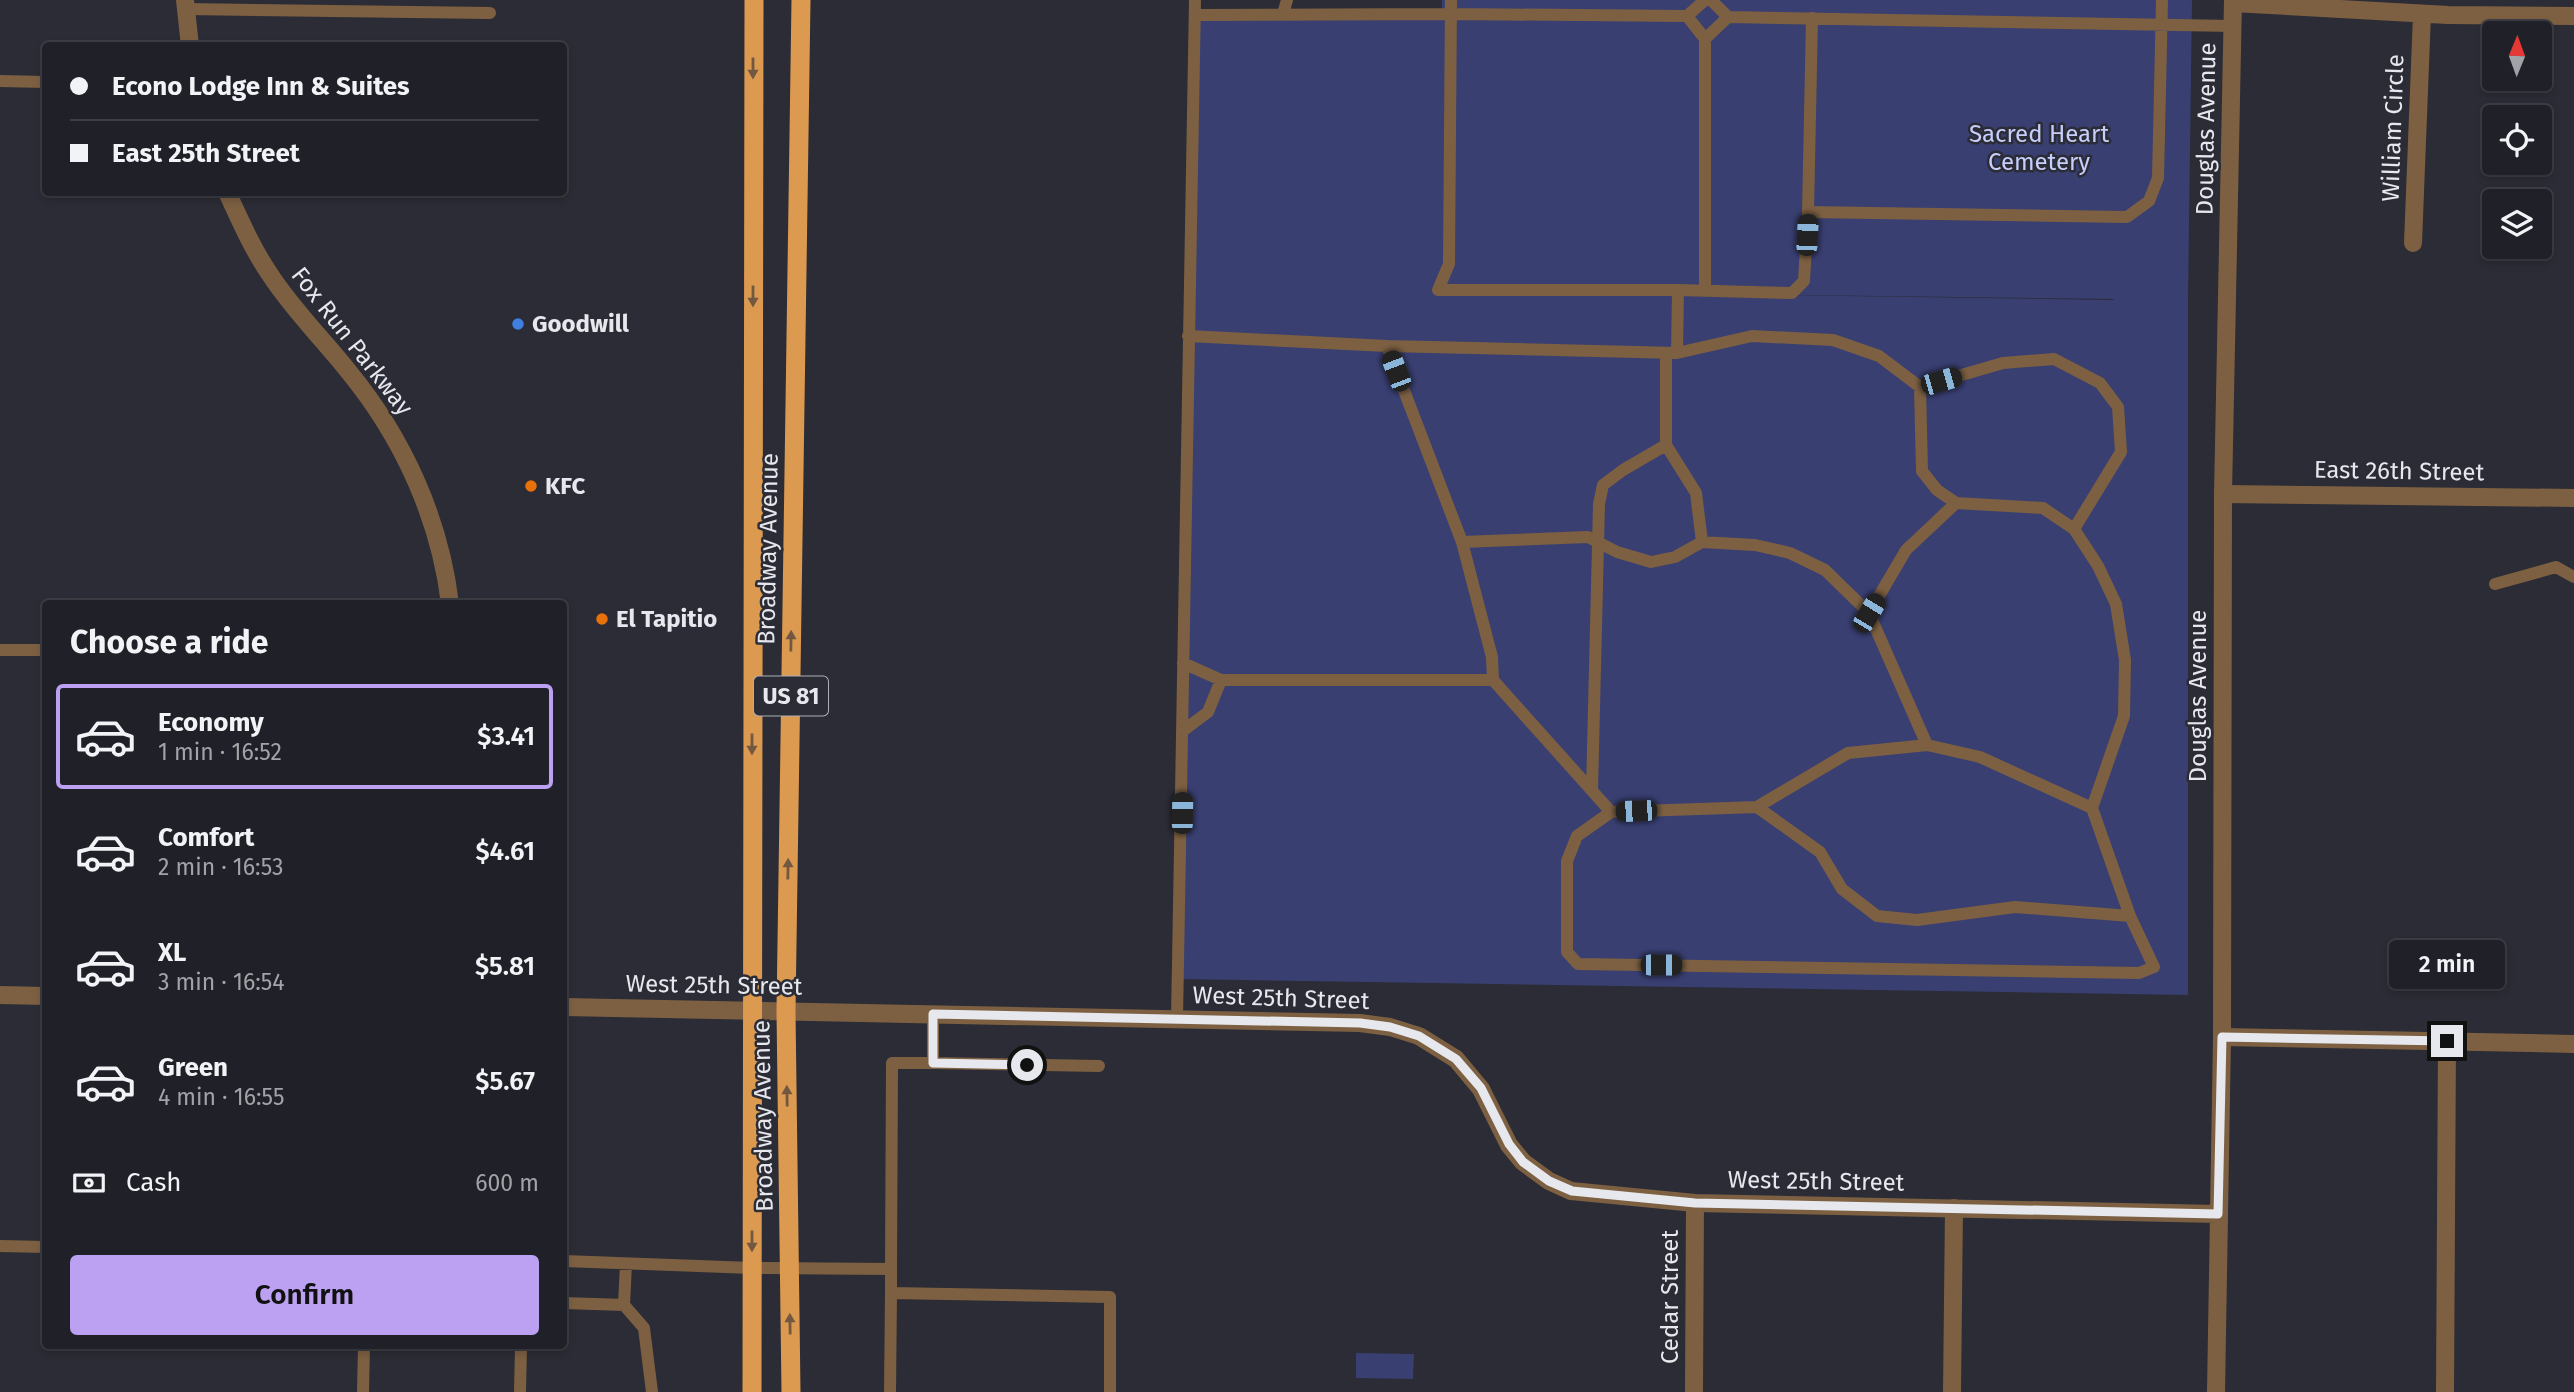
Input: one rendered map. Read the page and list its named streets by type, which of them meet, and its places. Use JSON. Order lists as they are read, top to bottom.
{
  "streets": {
    "highway": ["Broadway Avenue", "US 81"],
    "street": [
      "William Circle",
      "Douglas Avenue",
      "Fox Run Parkway",
      "East 26th Street",
      "West 25th Street",
      "Cedar Street"
    ]
  },
  "crossings": [
    ["Douglas Avenue", "East 26th Street"],
    ["Douglas Avenue", "West 25th Street"],
    ["Broadway Avenue", "West 25th Street"],
    ["West 25th Street", "Cedar Street"]
  ],
  "parks": ["Sacred Heart Cemetery"],
  "places": ["Goodwill", "KFC", "El Tapitio"],
  "north": "top",
  "page": {
    "banner": ["Econo Lodge Inn & Suites", "East 25th Street"],
    "heading": "Choose a ride",
    "list": [
      {
        "name": "Economy",
        "note": "1 min · 16:52",
        "value": "$3.41"
      },
      {
        "name": "Comfort",
        "note": "2 min · 16:53",
        "value": "$4.61"
      },
      {
        "name": "XL",
        "note": "3 min · 16:54",
        "value": "$5.81"
      },
      {
        "name": "Green",
        "note": "4 min · 16:55",
        "value": "$5.67"
      }
    ],
    "bubble": "2 min",
    "pay": ["Cash", "600 m"],
    "buttons": "Confirm"
  }
}
